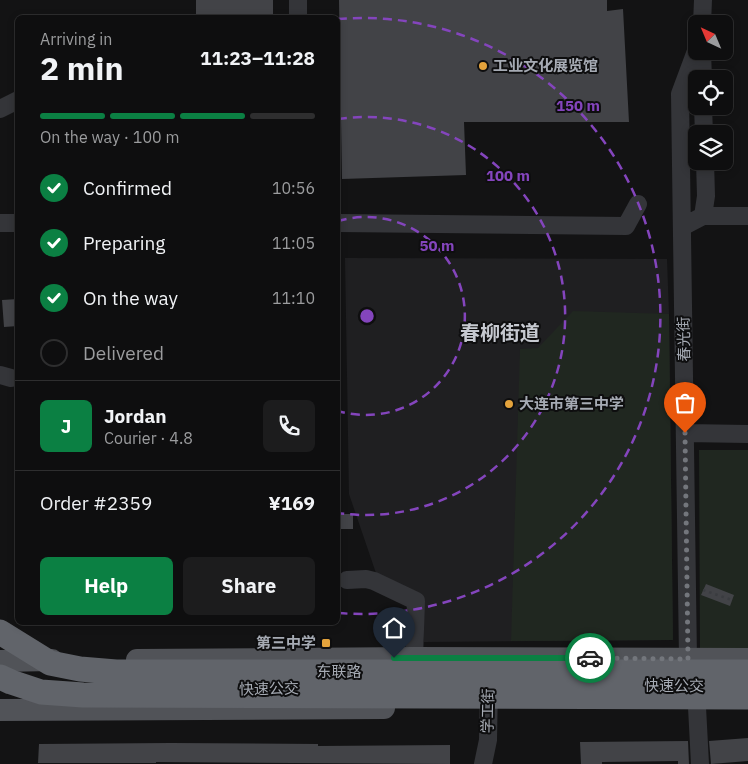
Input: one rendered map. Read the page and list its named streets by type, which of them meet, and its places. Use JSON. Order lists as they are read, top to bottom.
{
  "streets": {
    "highway": ["东联路"],
    "street": ["春光街", "快速公交", "学工街"]
  },
  "crossings": [
    ["快速公交", "学工街"]
  ],
  "districts": ["春柳街道"],
  "places": {
    "other": ["工业文化展览馆", "大连市第三中学"],
    "transit": ["第三中学"]
  },
  "north": "top left",
  "page": {
    "heading": ["2 min", "Arriving in", "11:23–11:28"],
    "panel": [
      "Jordan",
      "Courier · 4.8",
      "Order #2359",
      "¥169"
    ],
    "bar": "On the way · 100 m",
    "list": [
      ["Confirmed", "10:56"],
      ["Preparing", "11:05"],
      ["On the way", "11:10"],
      "Delivered"
    ],
    "round": "J",
    "buttons": ["Help", "Share"]
  },
  "rings": ["150 m", "100 m", "50 m"]
}
